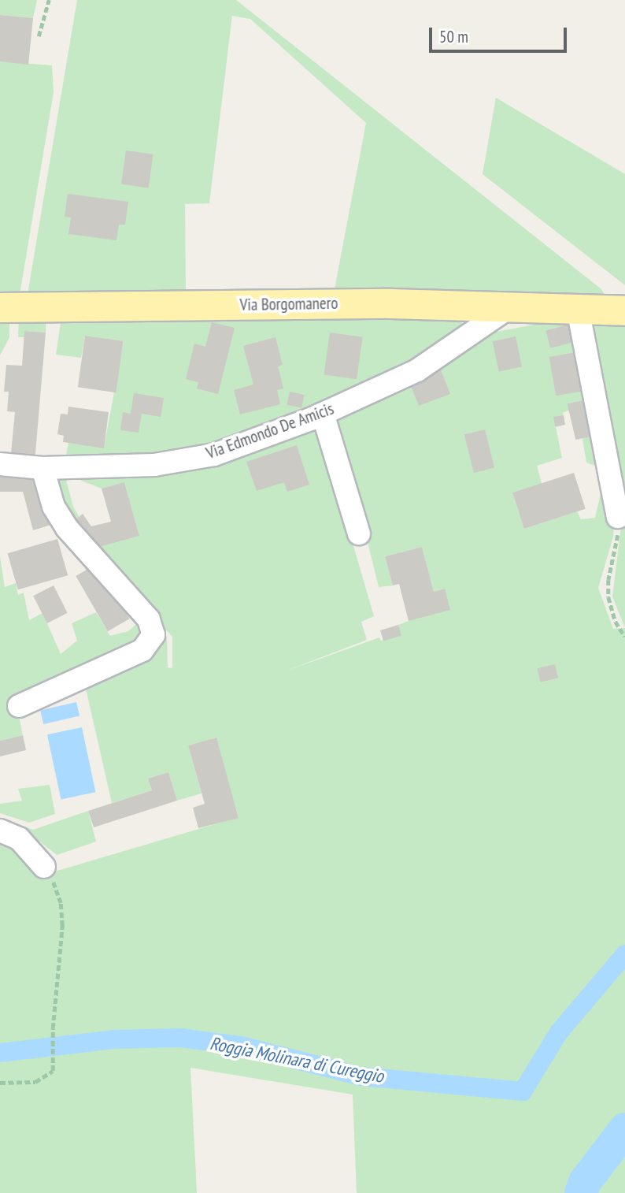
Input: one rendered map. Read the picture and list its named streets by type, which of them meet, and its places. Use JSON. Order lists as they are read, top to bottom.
{
  "streets": {
    "main road": ["Via Borgomanero"],
    "street": ["Via Edmondo De Amicis"]
  },
  "crossings": [
    ["Via Borgomanero", "Via Edmondo De Amicis"]
  ],
  "water": ["Roggia Molinara di Cureggio"],
  "scale_bar": "50 m"
}
